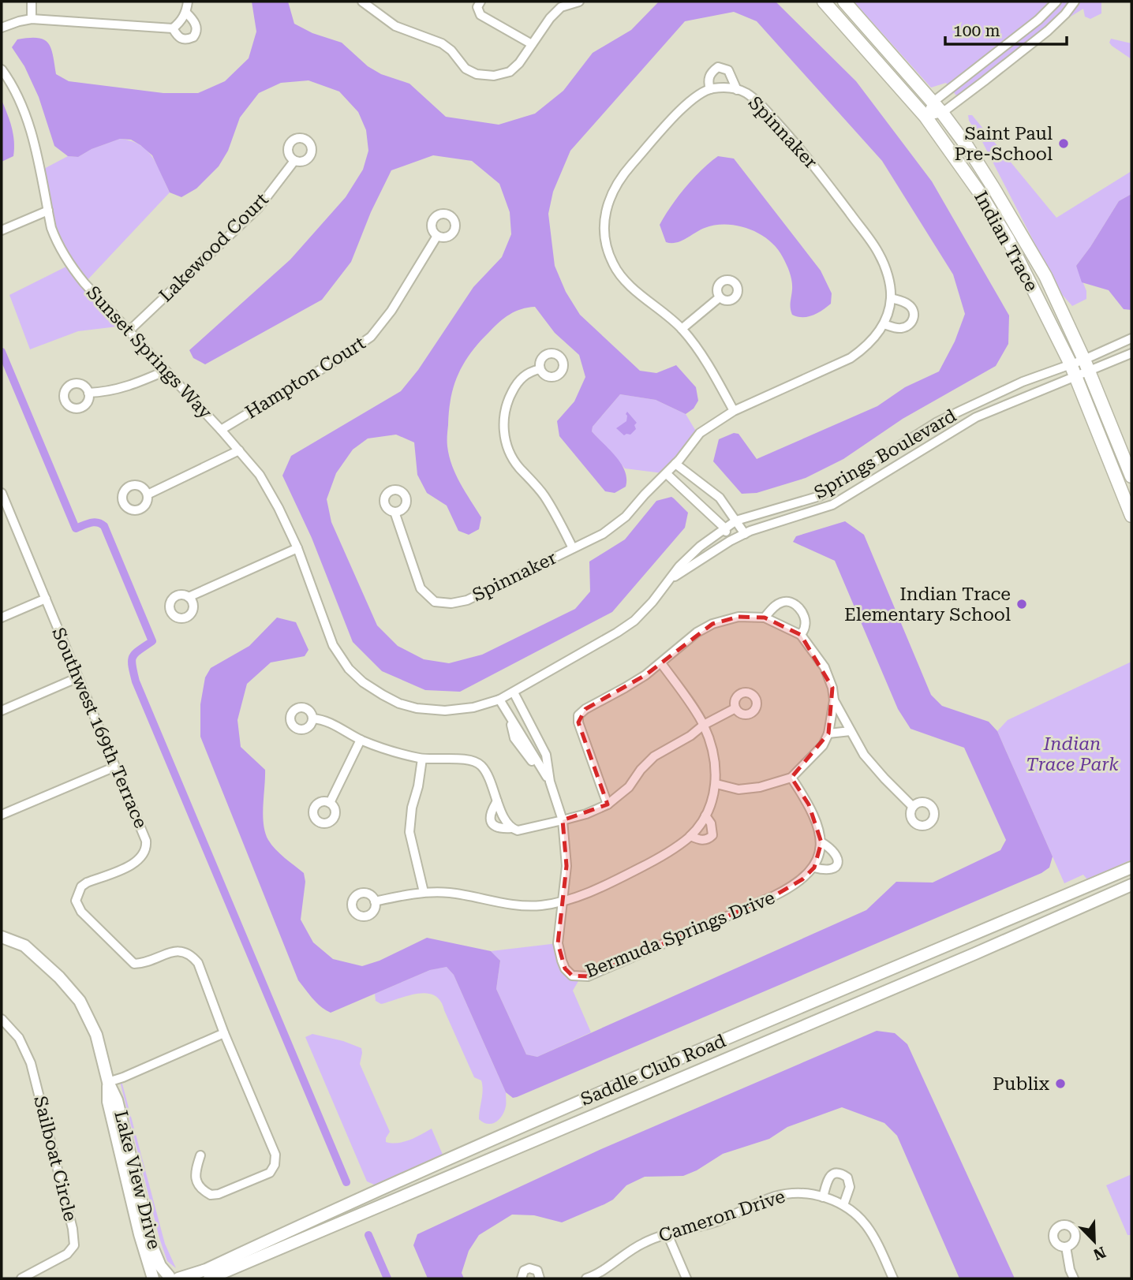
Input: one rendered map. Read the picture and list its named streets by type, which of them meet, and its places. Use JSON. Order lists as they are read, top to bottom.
{
  "streets": {
    "main road": ["Indian Trace"],
    "street": [
      "Spinnaker",
      "Lakewood Court",
      "Sunset Springs Way",
      "Hampton Court",
      "Springs Boulevard",
      "Southwest 169th Terrace",
      "Bermuda Springs Drive",
      "Saddle Club Road",
      "Sailboat Circle",
      "Lake View Drive",
      "Cameron Drive"
    ]
  },
  "crossings": [
    ["Indian Trace", "Springs Boulevard"],
    ["Lakewood Court", "Sunset Springs Way"],
    ["Sunset Springs Way", "Hampton Court"],
    ["Sunset Springs Way", "Springs Boulevard"],
    ["Springs Boulevard", "Bermuda Springs Drive"],
    ["Saddle Club Road", "Lake View Drive"]
  ],
  "parks": ["Indian Trace Park"],
  "places": ["Saint Paul Pre-School", "Indian Trace Elementary School", "Publix"],
  "scale_bar": "100 m",
  "north": "bottom right"
}
